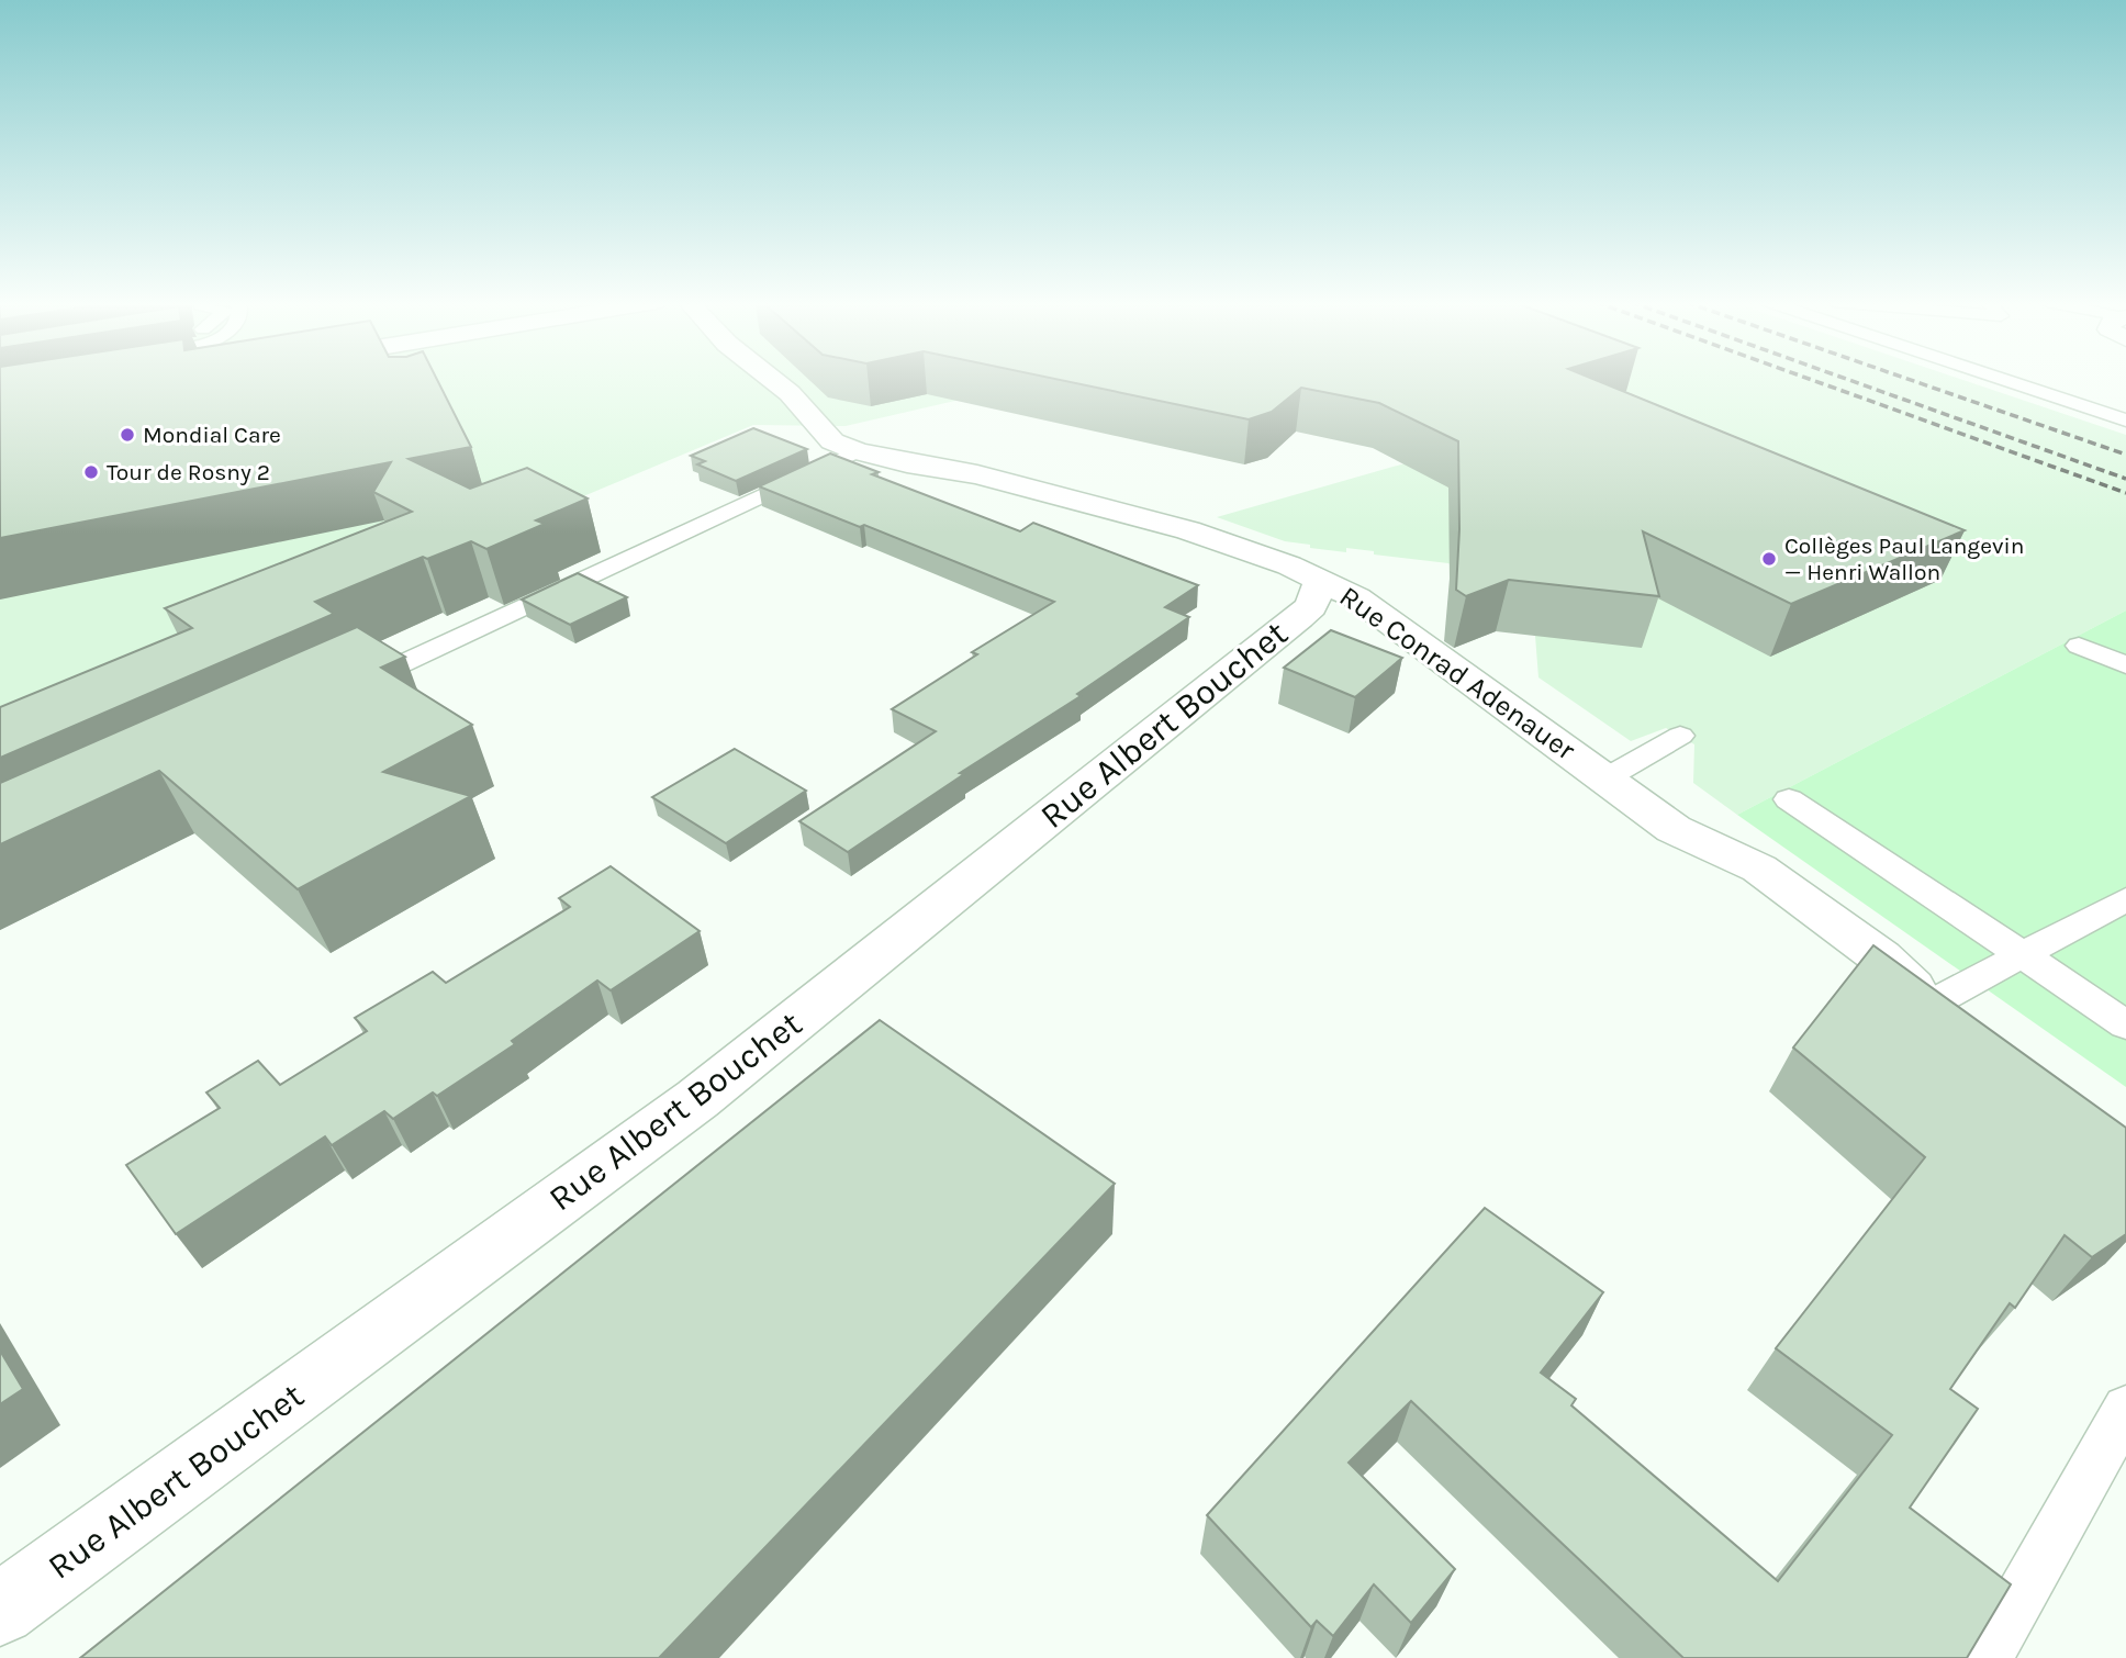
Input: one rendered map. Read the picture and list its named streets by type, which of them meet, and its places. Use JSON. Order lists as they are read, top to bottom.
{
  "streets": {
    "street": ["Rue Conrad Adenauer", "Rue Albert Bouchet"]
  },
  "crossings": [
    ["Rue Conrad Adenauer", "Rue Albert Bouchet"]
  ],
  "places": ["Mondial Care", "Tour de Rosny 2", "Collèges Paul Langevin — Henri Wallon"]
}
